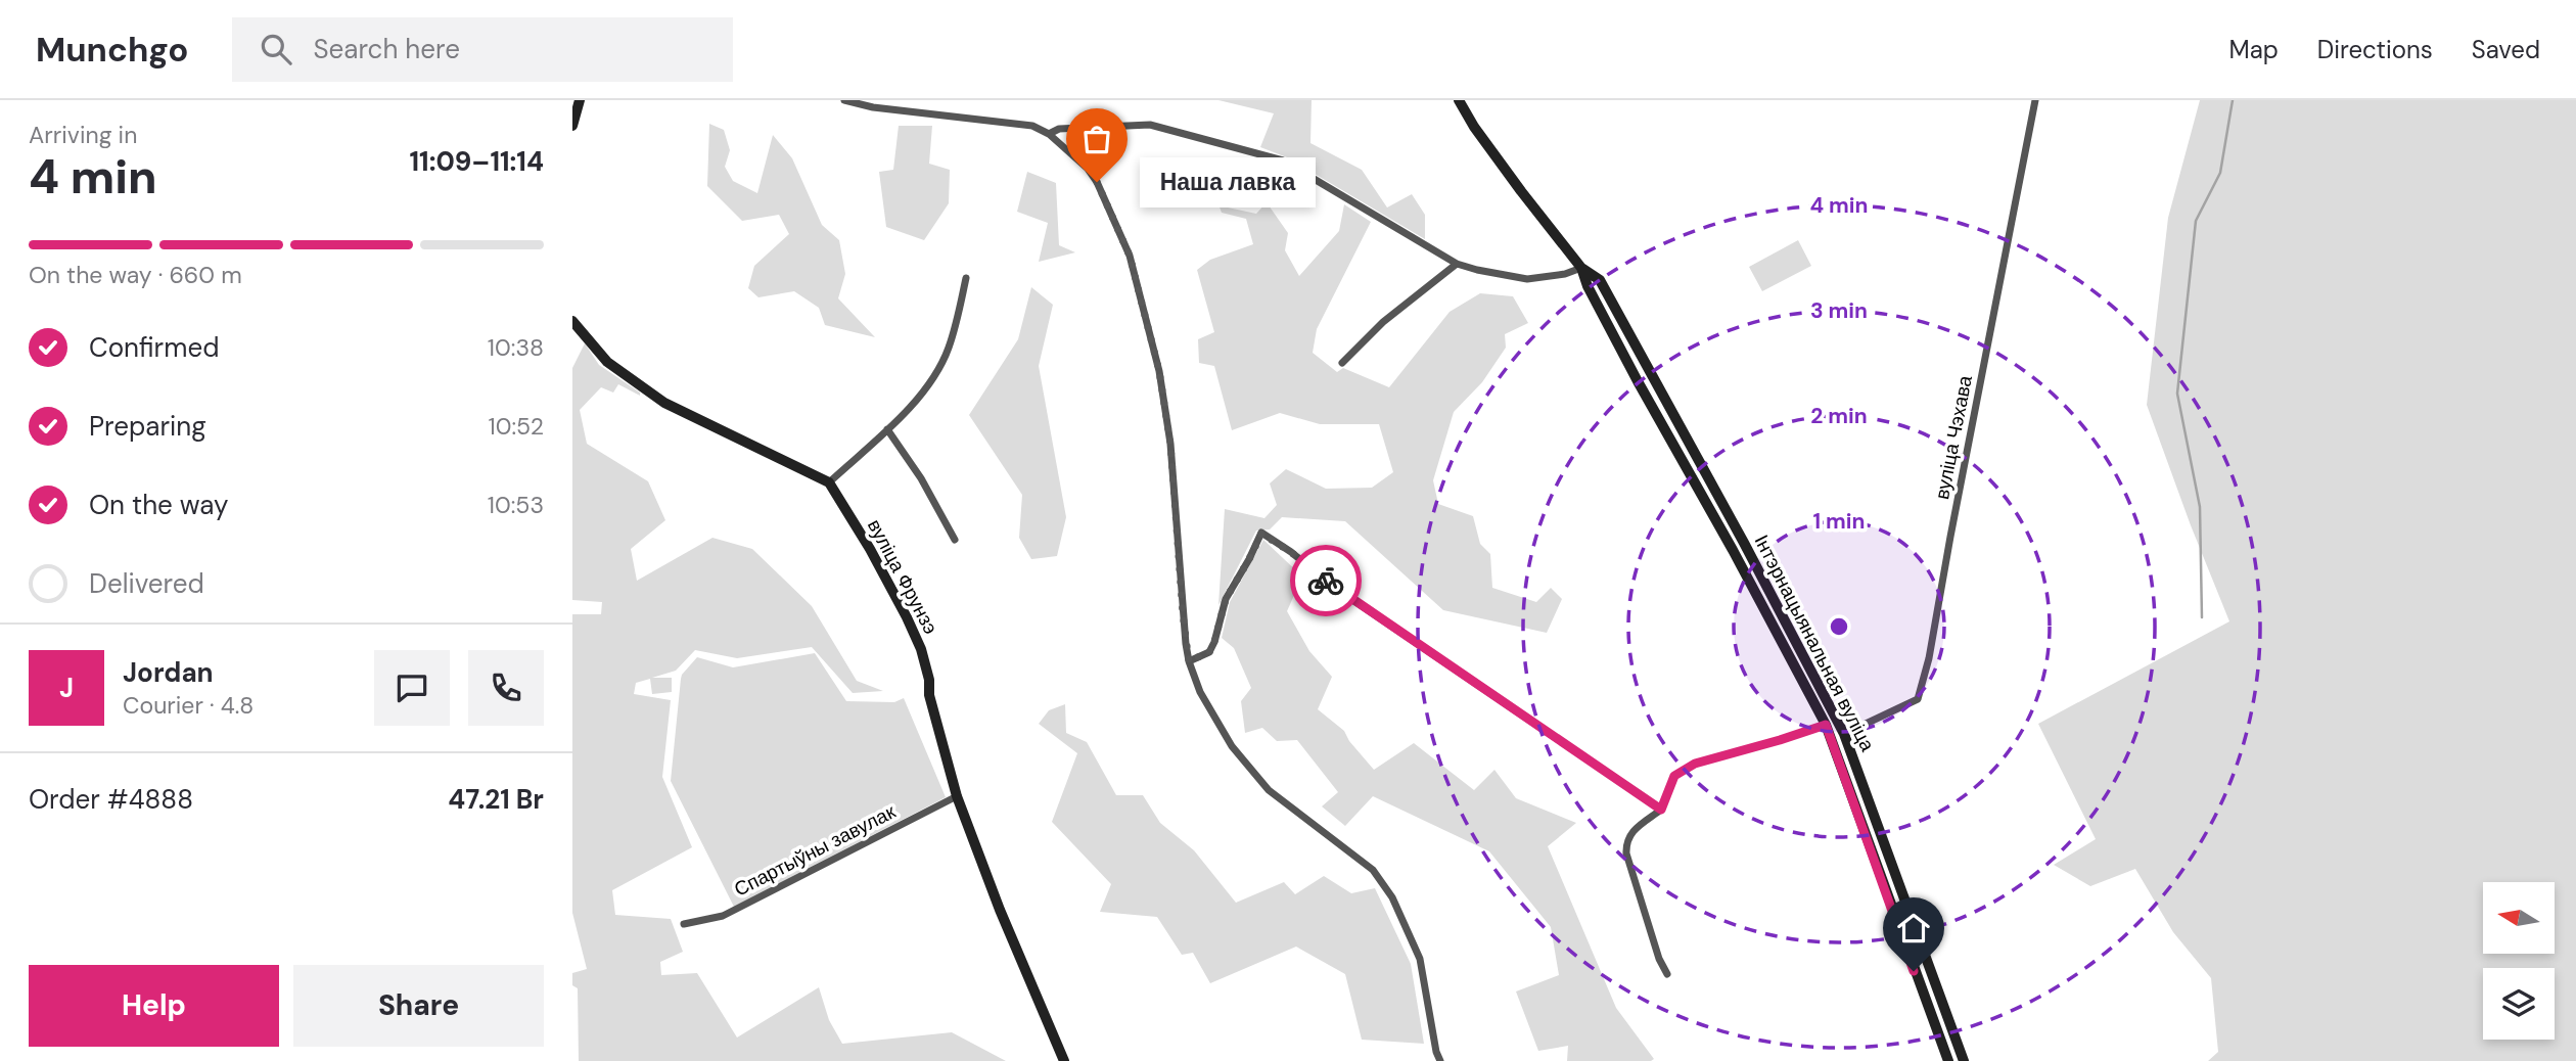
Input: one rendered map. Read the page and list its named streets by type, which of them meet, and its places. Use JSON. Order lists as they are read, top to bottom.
{
  "streets": {
    "main road": ["вуліца Фрунзэ", "Інтэрнацыянальная вуліца"],
    "street": ["вуліца Чэхава", "Спартыўны завулак"]
  },
  "crossings": [
    ["вуліца Чэхава", "Інтэрнацыянальная вуліца"],
    ["вуліца Фрунзэ", "Спартыўны завулак"]
  ],
  "places": ["Наша лавка"],
  "north": "left",
  "page": {
    "header": "Munchgo",
    "search": "Search here",
    "nav": ["Map", "Directions", "Saved"],
    "heading": ["4 min", "Arriving in", "11:09–11:14"],
    "panel": [
      "Jordan",
      "Courier · 4.8",
      "Order #4888",
      "47.21 Br"
    ],
    "bubble": "Наша лавка",
    "bar": "On the way · 660 m",
    "list": [
      ["Confirmed", "10:38"],
      ["Preparing", "10:52"],
      ["On the way", "10:53"],
      "Delivered"
    ],
    "round": "J",
    "buttons": ["Help", "Share"]
  },
  "rings": [
    "4 min",
    "3 min",
    "2 min",
    "1 min"
  ]
}
